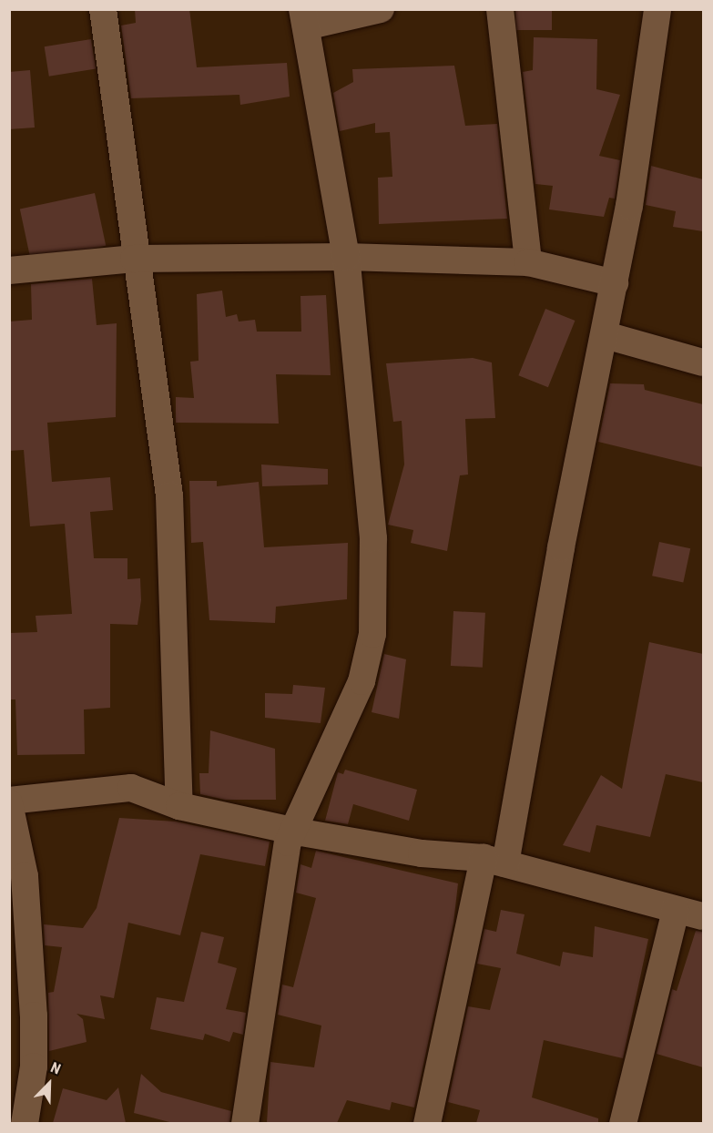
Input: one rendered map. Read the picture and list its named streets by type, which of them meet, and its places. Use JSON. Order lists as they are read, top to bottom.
{
  "north": "top right"
}
